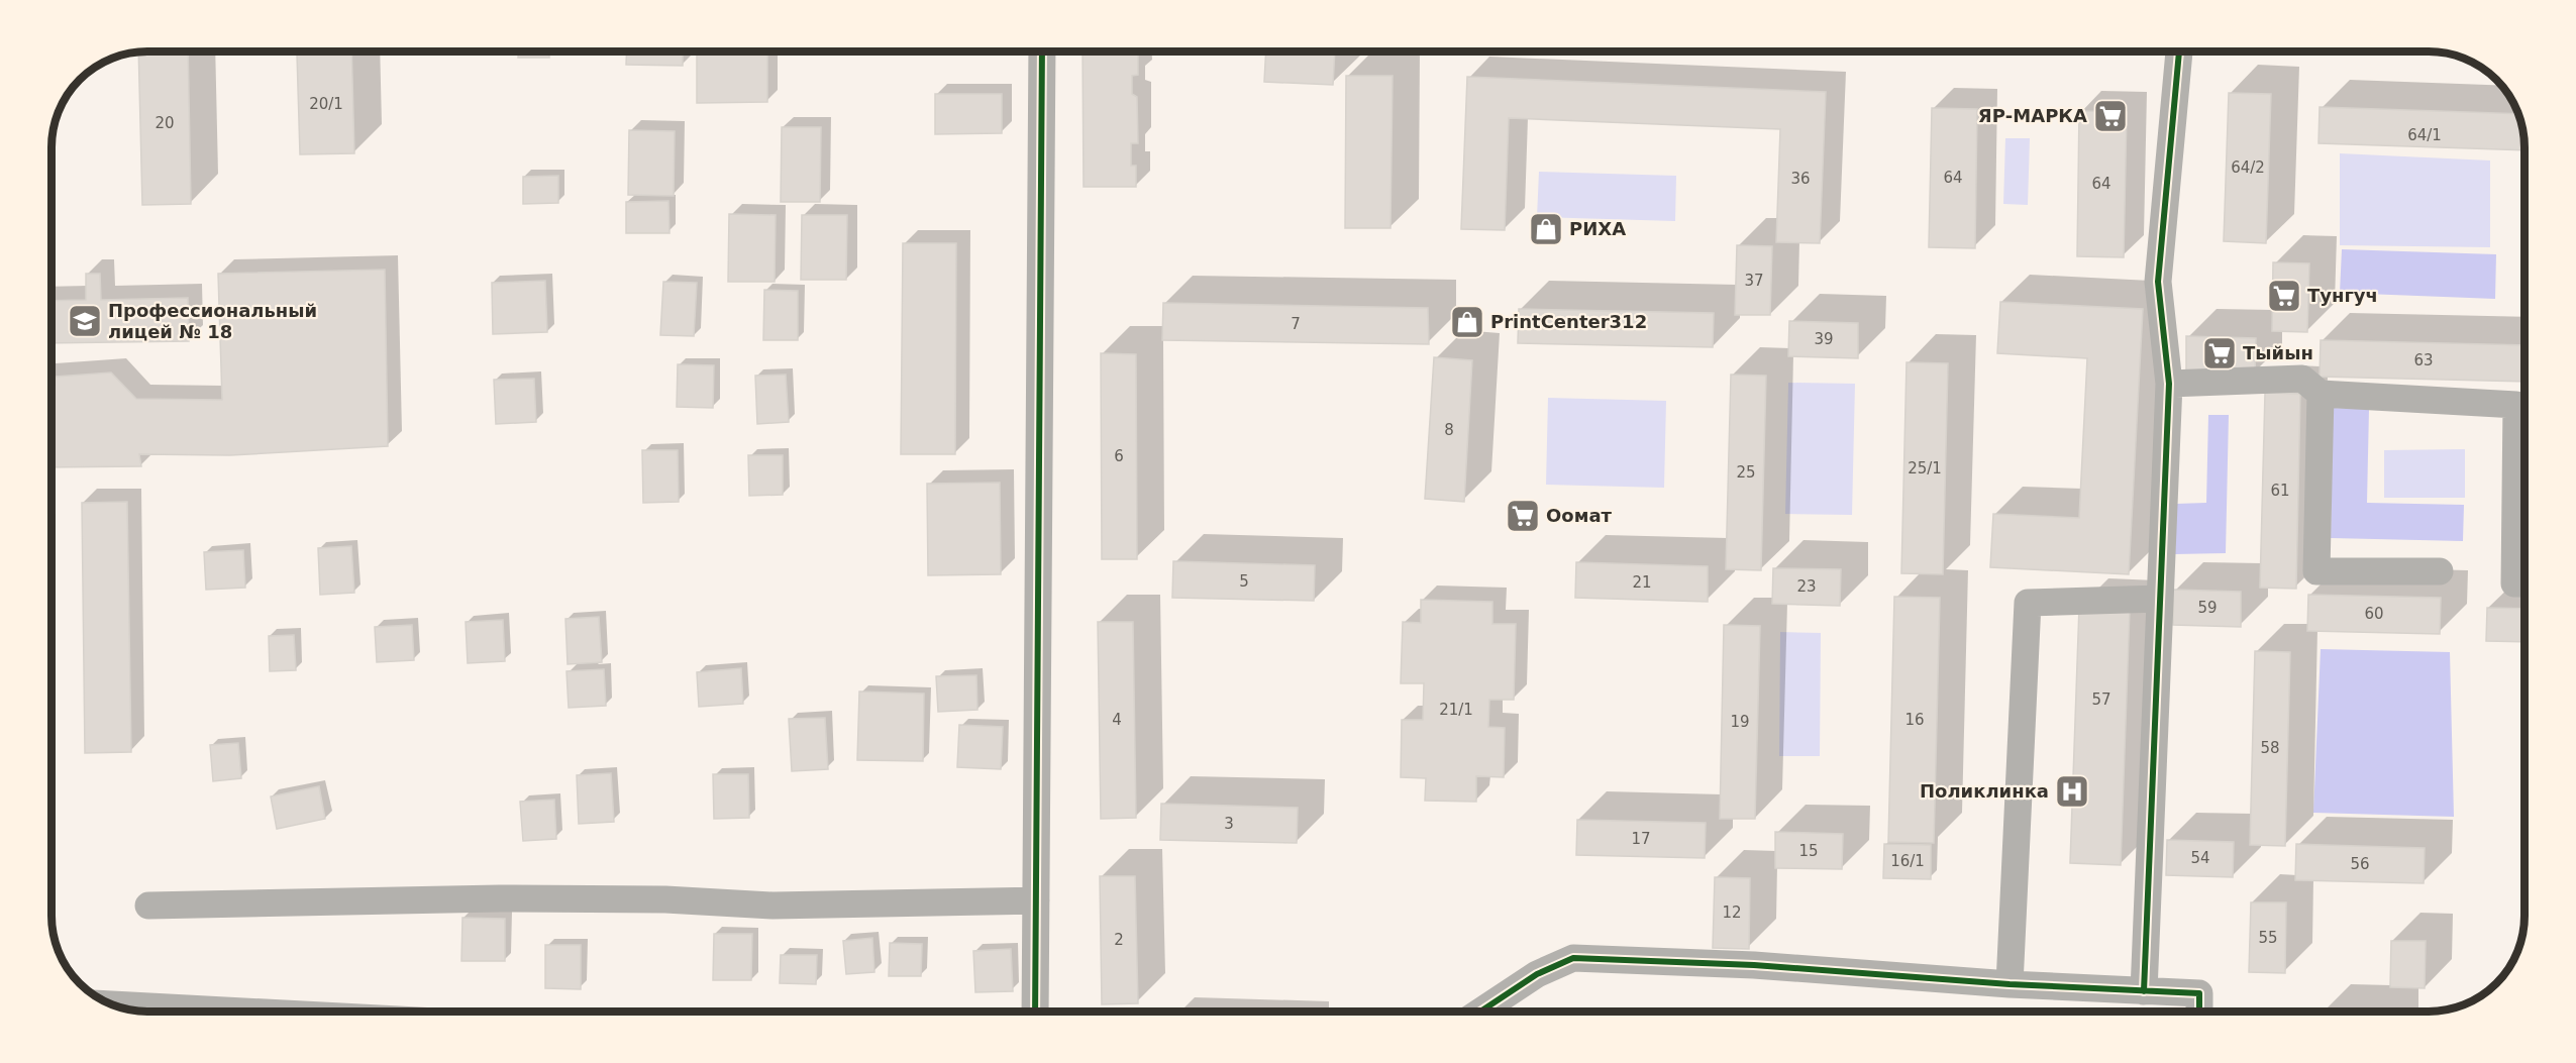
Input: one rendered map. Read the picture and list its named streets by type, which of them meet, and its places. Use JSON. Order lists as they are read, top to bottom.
{
  "places": {
    "supermarket": [
      "ЯР-МАРКА",
      "Тунгуч",
      "Тыйын",
      "Оомат"
    ],
    "shop": ["РИХА", "PrintCenter312"],
    "school or university": ["Профессиональный лицей № 18"],
    "hospital": ["Поликлинка"]
  },
  "house_numbers": [
    "20/1",
    "20",
    "64/1",
    "64/2",
    "64",
    "36",
    "64",
    "37",
    "7",
    "39",
    "63",
    "8",
    "6",
    "25/1",
    "25",
    "61",
    "5",
    "21",
    "23",
    "59",
    "60",
    "57",
    "21/1",
    "4",
    "16",
    "19",
    "58",
    "3",
    "17",
    "15",
    "54",
    "16/1",
    "56",
    "12",
    "55",
    "2"
  ]
}
